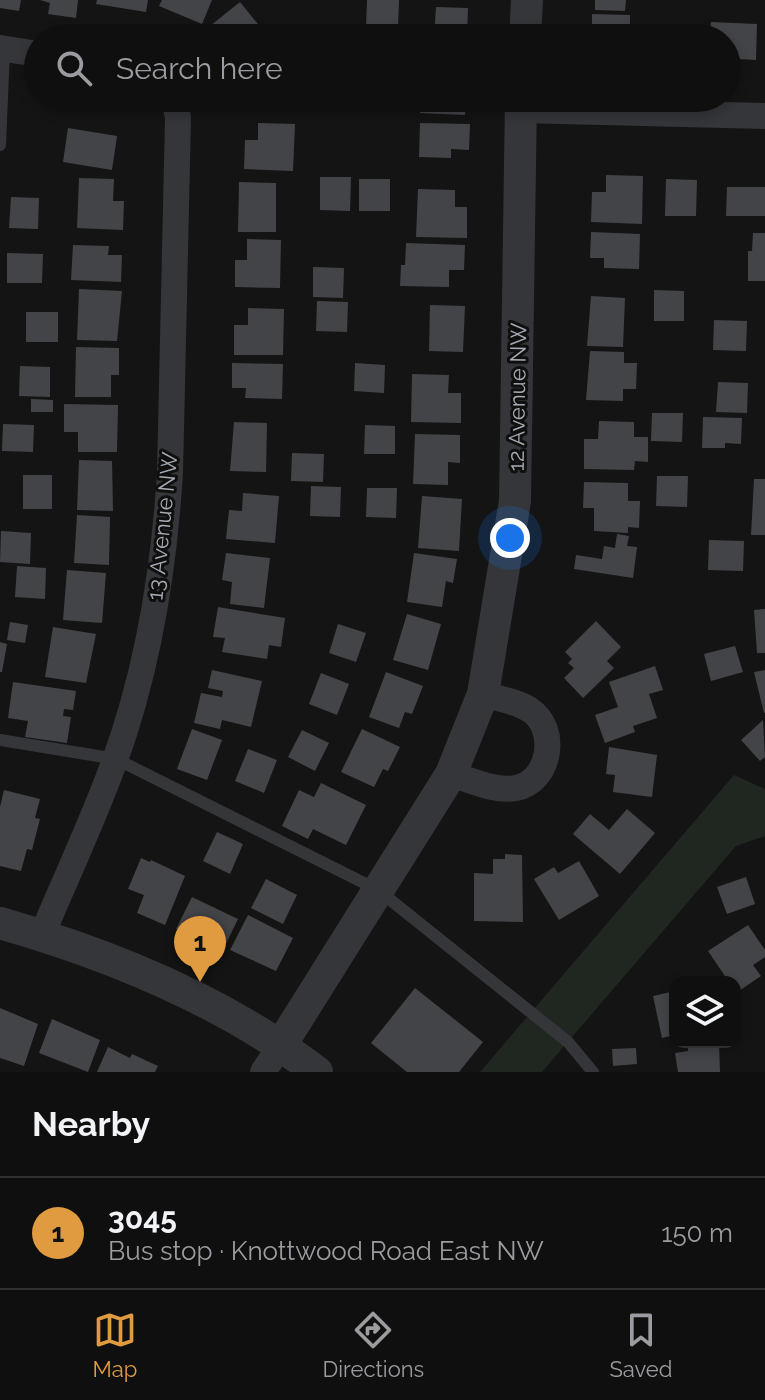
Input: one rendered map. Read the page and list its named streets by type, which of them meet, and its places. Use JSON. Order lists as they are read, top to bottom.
{
  "streets": {
    "street": ["12 Avenue NW", "13 Avenue NW"]
  },
  "page": {
    "search": "Search here",
    "pins": "1",
    "heading": "Nearby",
    "list": [
      {
        "mark": "1",
        "name": "3045",
        "note": "Bus stop · Knottwood Road East NW",
        "value": "150 m"
      }
    ],
    "nav": ["Map", "Directions", "Saved"]
  }
}
